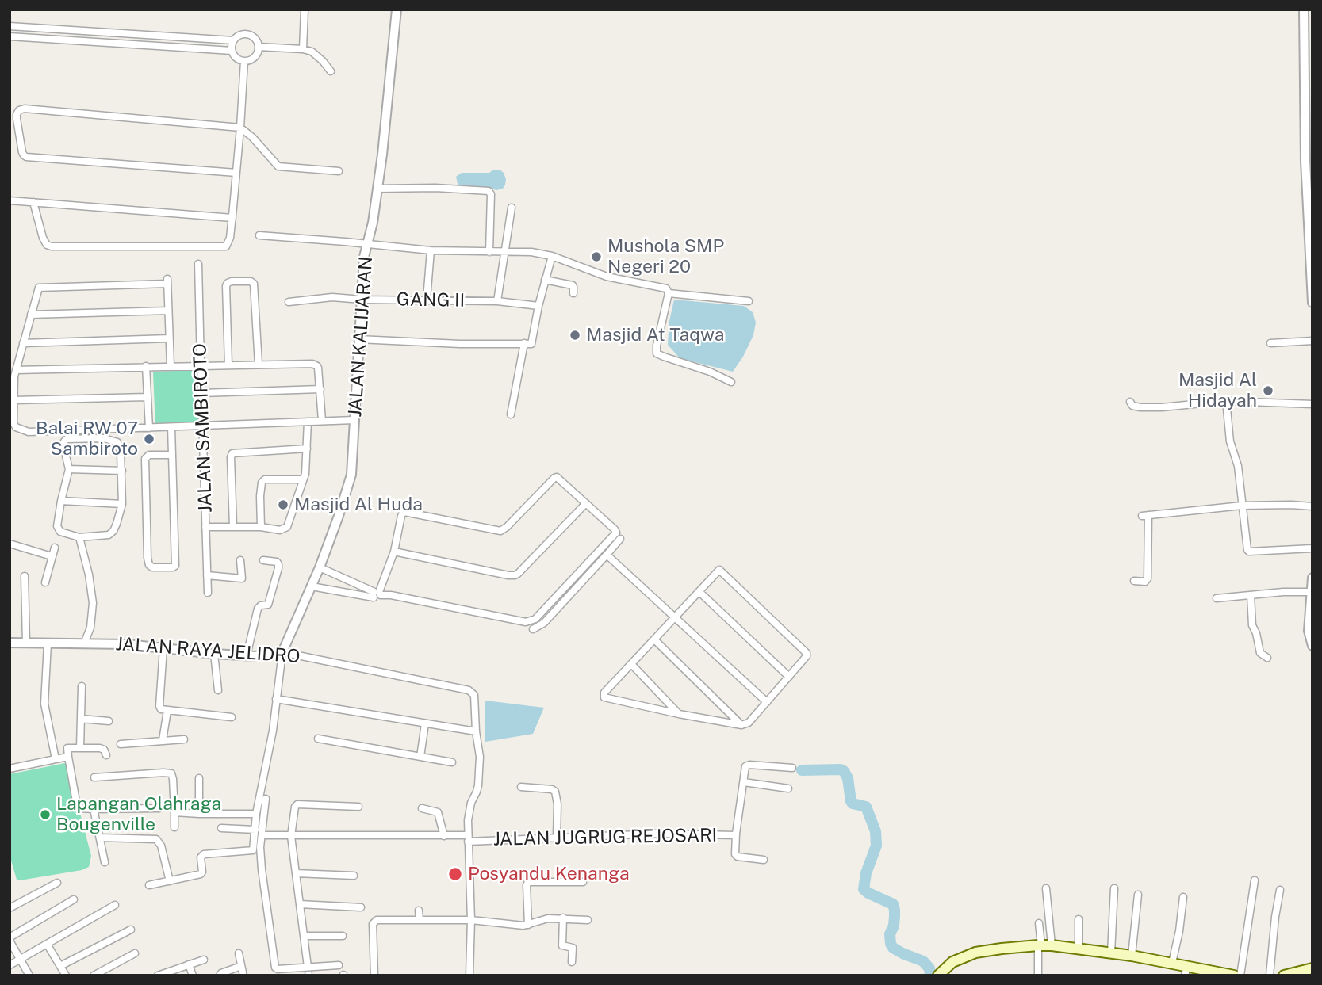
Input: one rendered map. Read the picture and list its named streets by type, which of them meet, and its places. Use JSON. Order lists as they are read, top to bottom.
{
  "streets": {
    "street": [
      "GANG II",
      "JALAN KALIJARAN",
      "JALAN SAMBIROTO",
      "JALAN RAYA JELIDRO",
      "JALAN JUGRUG REJOSARI"
    ]
  },
  "crossings": [
    ["GANG II", "JALAN KALIJARAN"],
    ["JALAN KALIJARAN", "JALAN RAYA JELIDRO"],
    ["JALAN RAYA JELIDRO", "JALAN JUGRUG REJOSARI"]
  ],
  "places": [
    "Mushola SMP Negeri 20",
    "Masjid At Taqwa",
    "Masjid Al Hidayah",
    "Balai RW 07 Sambiroto",
    "Masjid Al Huda",
    "Lapangan Olahraga Bougenville",
    "Posyandu Kenanga"
  ]
}
